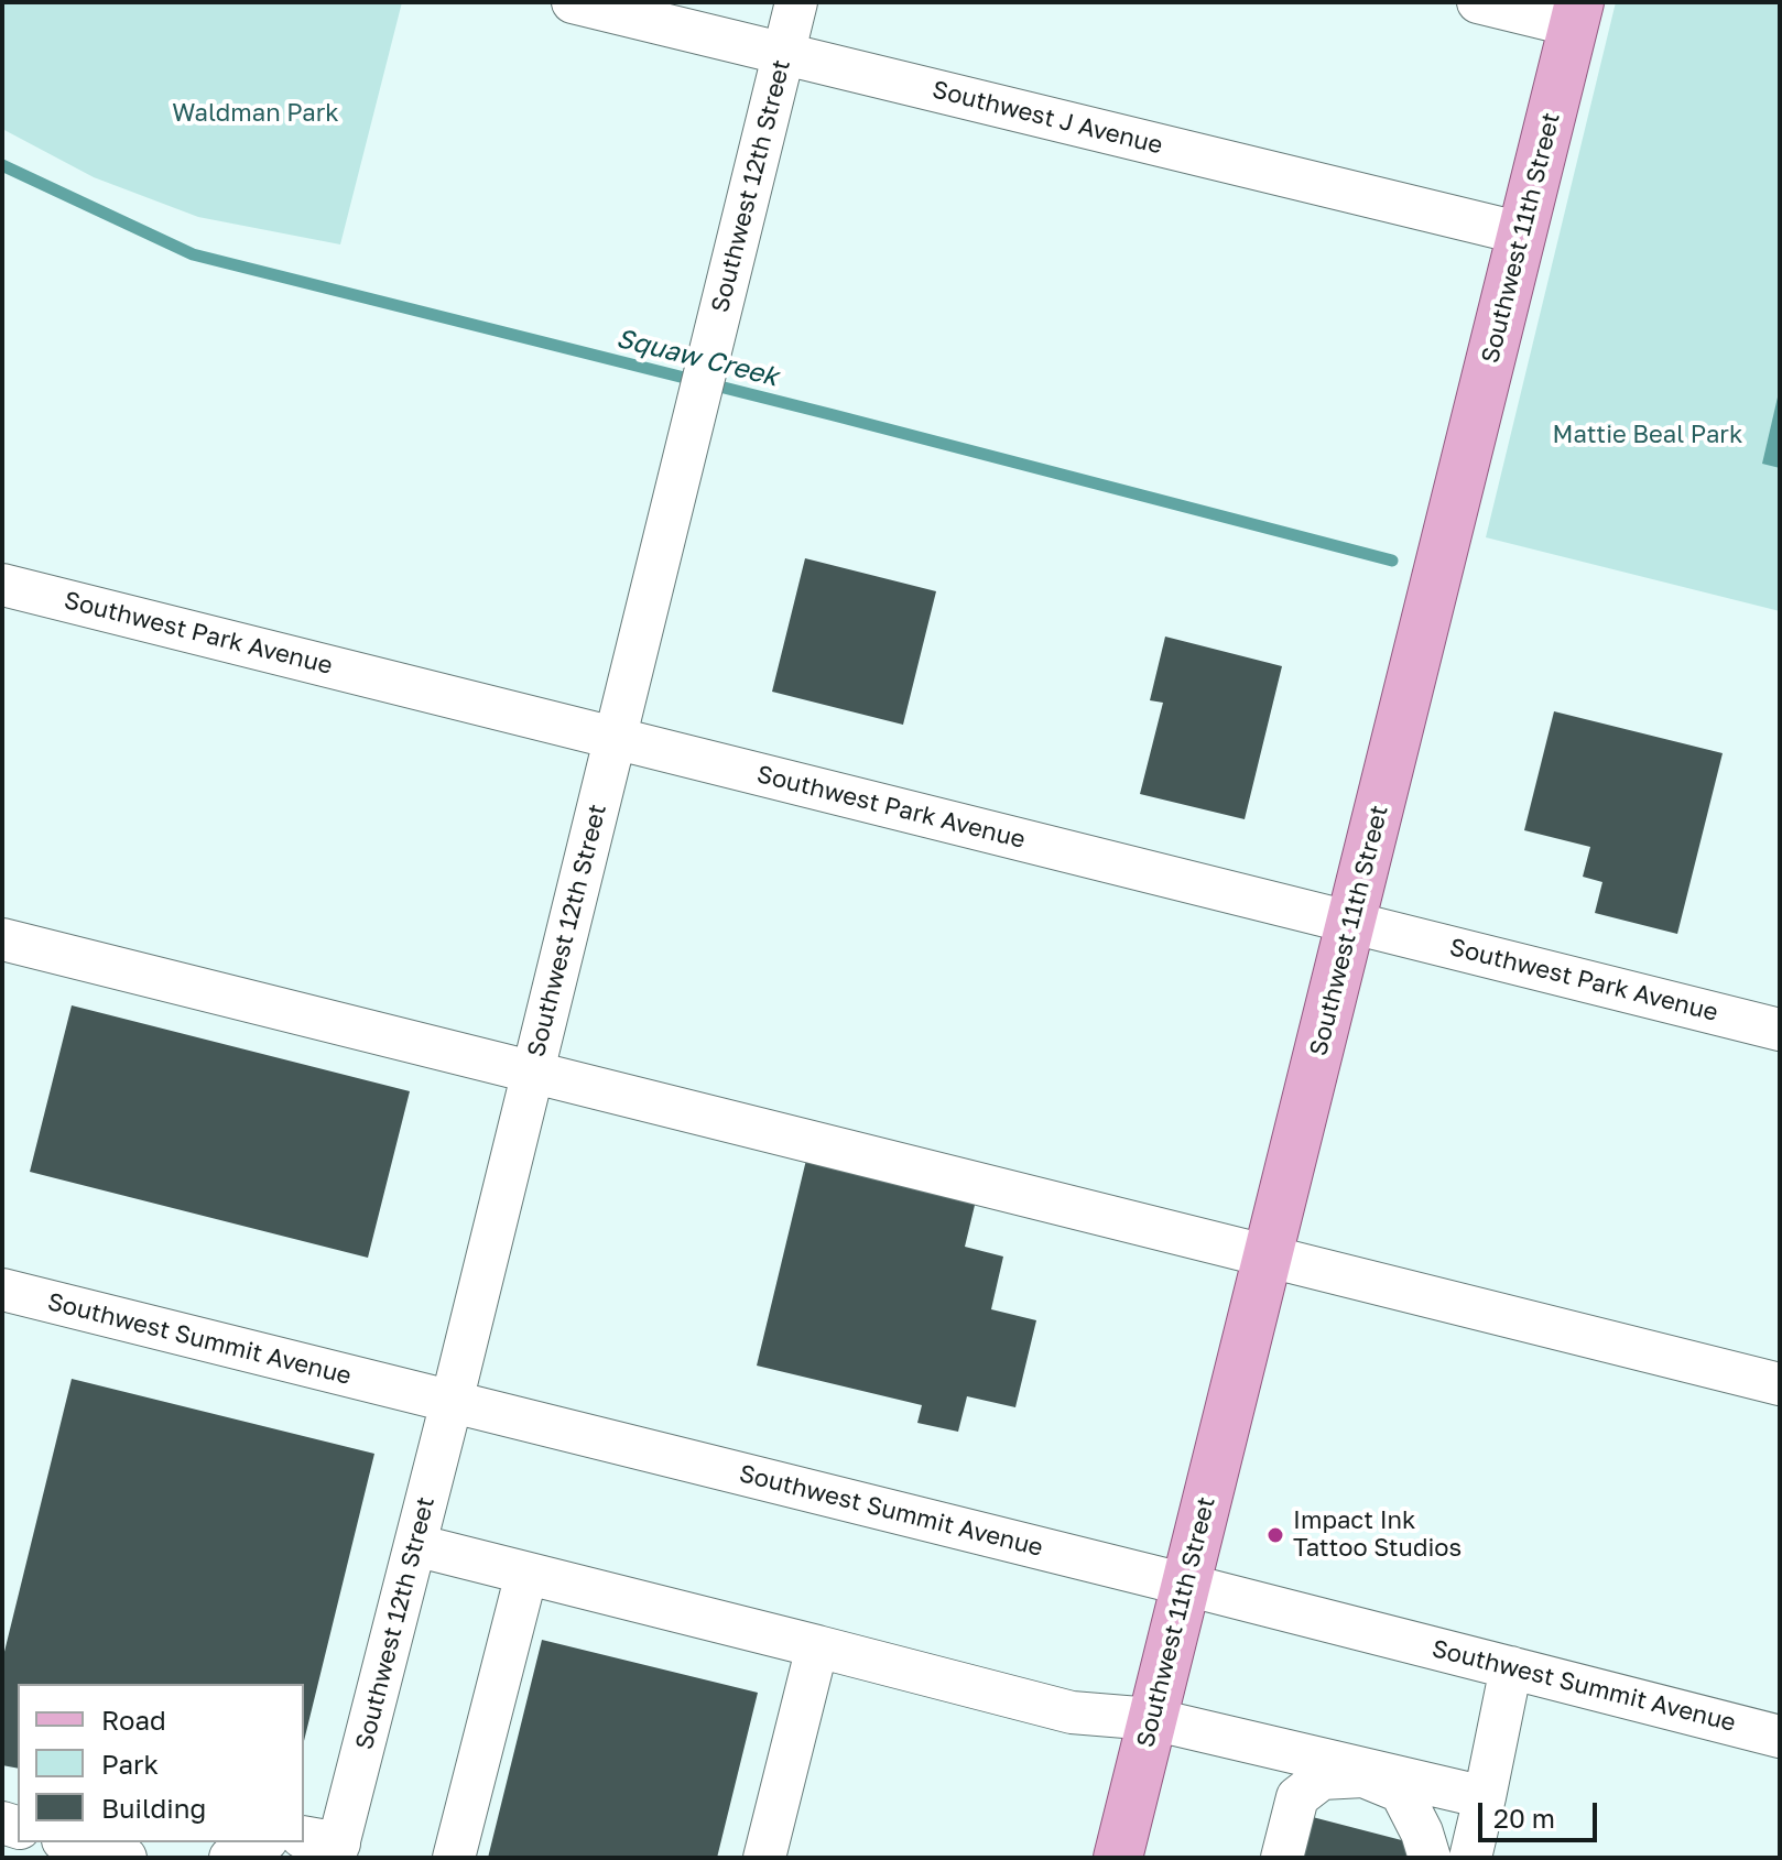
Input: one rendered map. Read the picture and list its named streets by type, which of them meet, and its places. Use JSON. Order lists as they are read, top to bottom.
{
  "streets": {
    "main road": ["Southwest 11th Street"],
    "street": [
      "Southwest J Avenue",
      "Southwest 12th Street",
      "Southwest Park Avenue",
      "Southwest Summit Avenue"
    ]
  },
  "crossings": [
    ["Southwest J Avenue", "Southwest 12th Street"],
    ["Southwest J Avenue", "Southwest 11th Street"],
    ["Southwest 12th Street", "Southwest Park Avenue"],
    ["Southwest 12th Street", "Southwest Summit Avenue"],
    ["Southwest 11th Street", "Southwest Park Avenue"],
    ["Southwest 11th Street", "Southwest Summit Avenue"]
  ],
  "water": ["Squaw Creek"],
  "parks": ["Waldman Park", "Mattie Beal Park"],
  "places": ["Impact Ink Tattoo Studios"],
  "legend": ["Road", "Park", "Building"],
  "scale_bar": "20 m"
}
